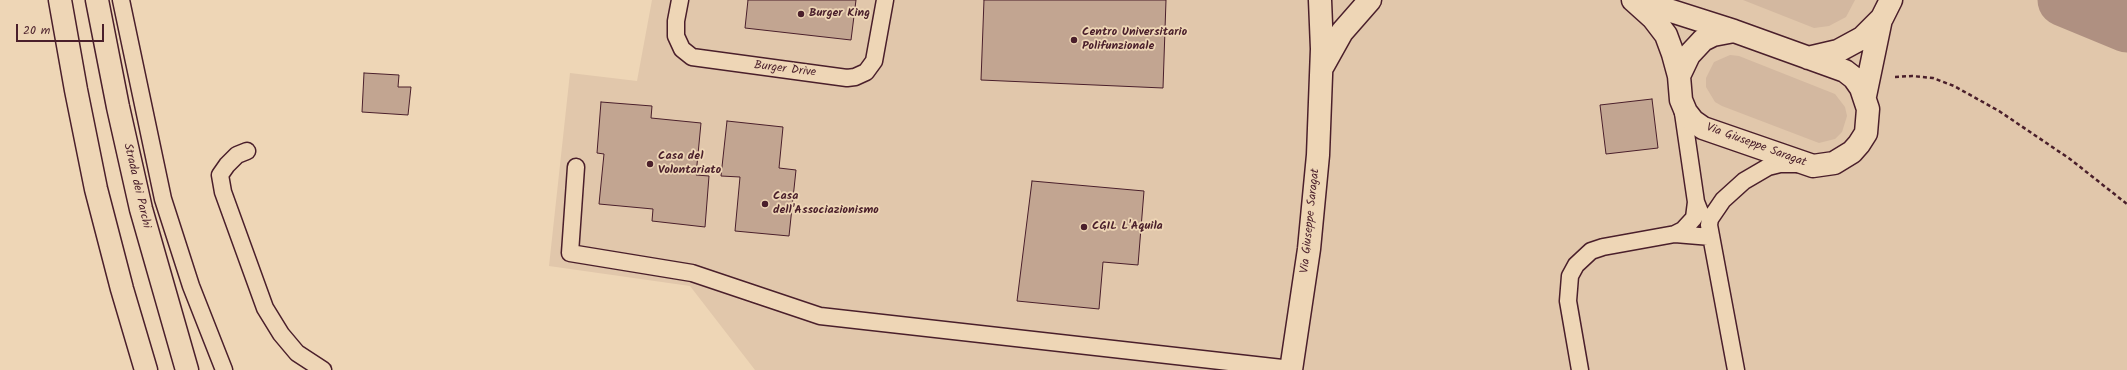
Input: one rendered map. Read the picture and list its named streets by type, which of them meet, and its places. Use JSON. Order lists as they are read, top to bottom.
{
  "streets": {
    "main road": ["Via Giuseppe Saragat", "Strada dei Parchi"],
    "lane": ["Burger Drive"]
  },
  "places": [
    "Burger King",
    "Centro Universitario Polifunzionale",
    "Casa del Volontariato",
    "Casa dell'Associazionismo",
    "CGIL L'Aquila"
  ],
  "scale_bar": "20 m"
}
